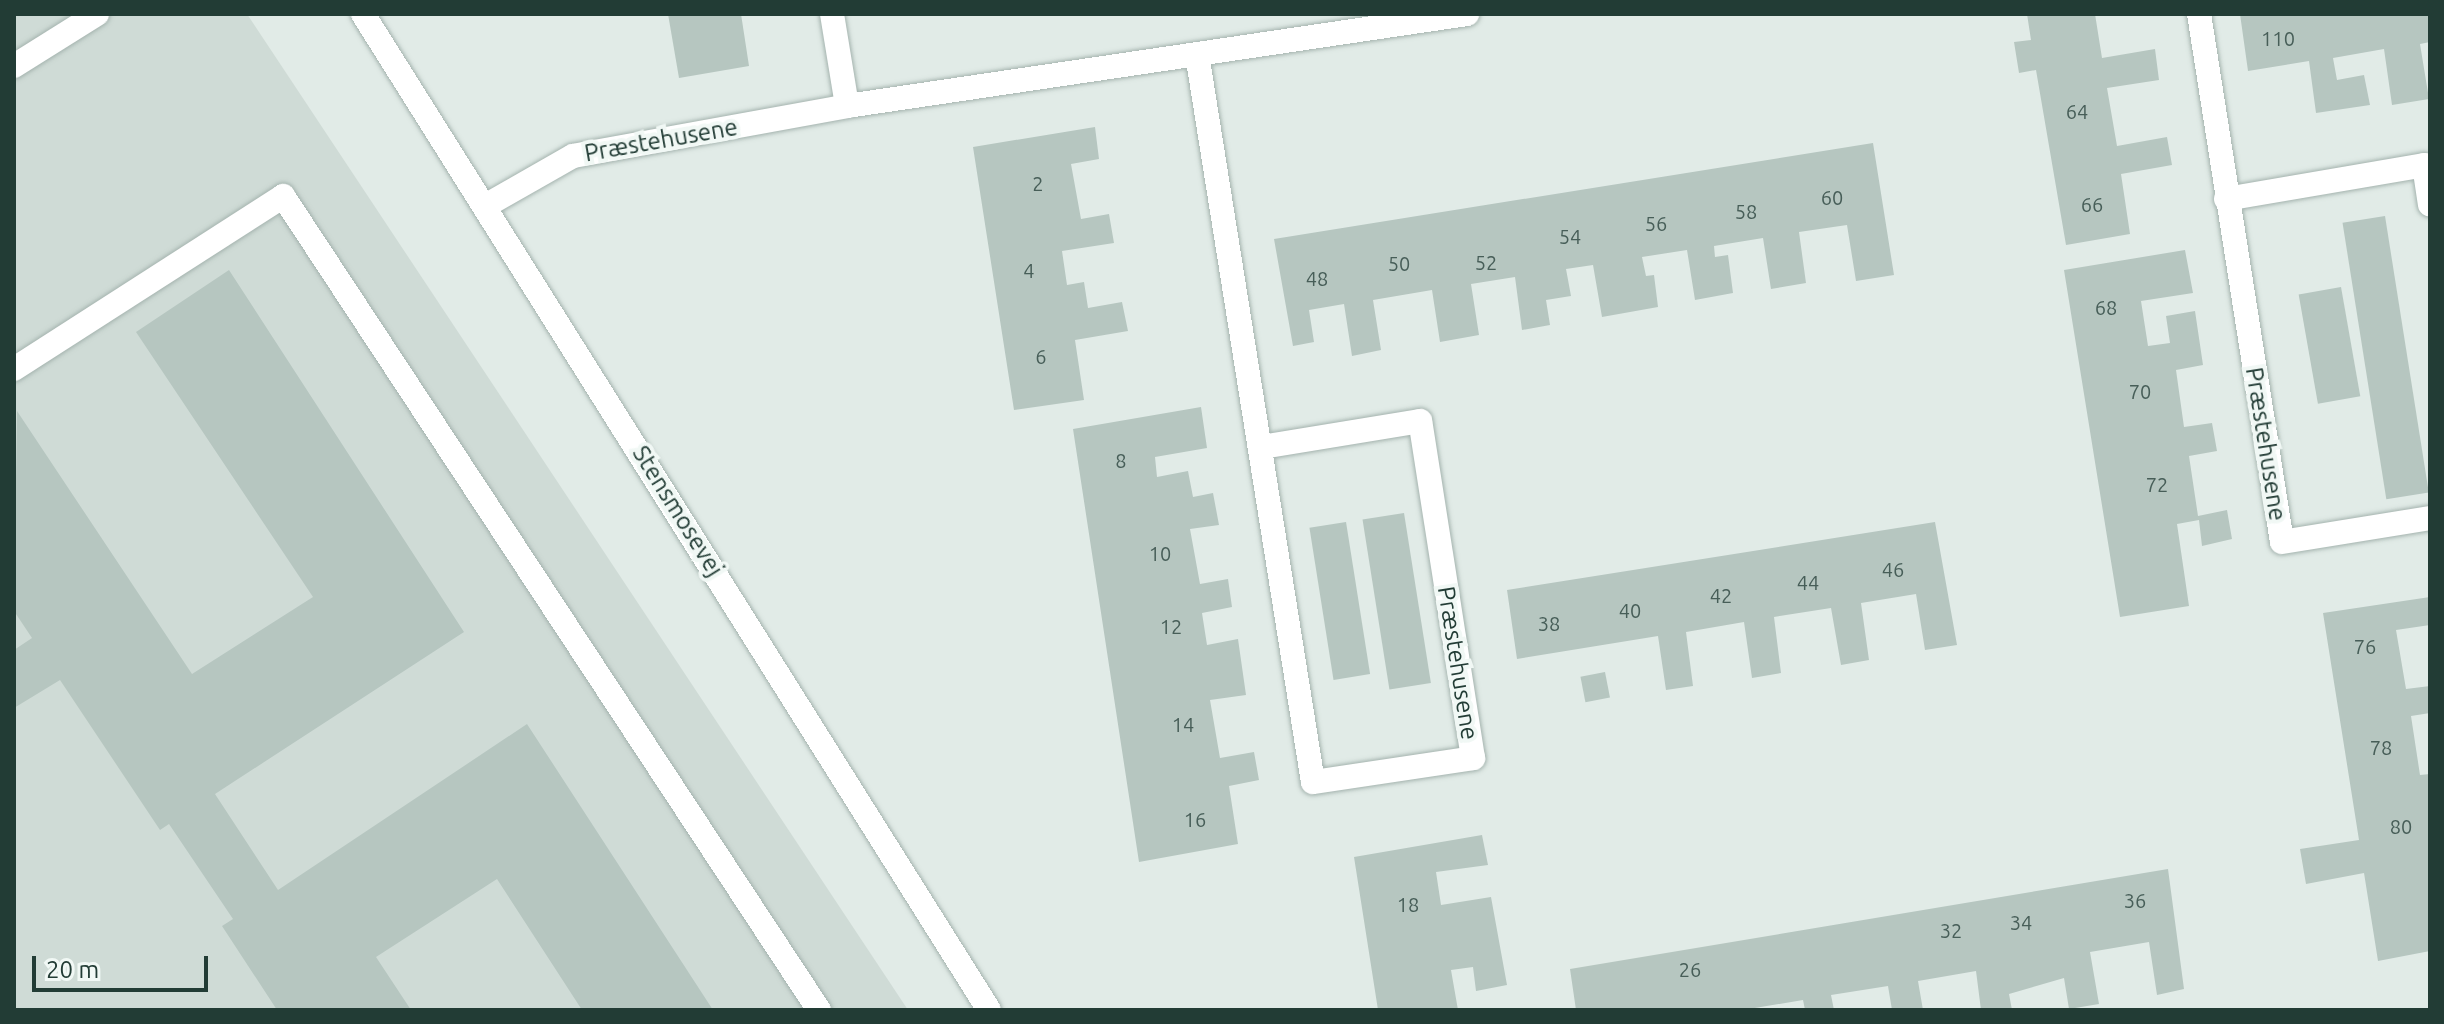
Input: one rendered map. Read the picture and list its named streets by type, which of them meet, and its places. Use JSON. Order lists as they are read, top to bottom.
{
  "streets": {
    "street": ["Præstehusene", "Stensmosevej"]
  },
  "crossings": [
    ["Præstehusene", "Stensmosevej"]
  ],
  "house_numbers": [
    "110",
    "64",
    "2",
    "60",
    "66",
    "58",
    "56",
    "54",
    "52",
    "50",
    "4",
    "48",
    "68",
    "6",
    "70",
    "8",
    "72",
    "10",
    "46",
    "44",
    "42",
    "40",
    "38",
    "12",
    "76",
    "14",
    "78",
    "16",
    "80",
    "36",
    "18",
    "34",
    "32",
    "26"
  ],
  "scale_bar": "20 m"
}
